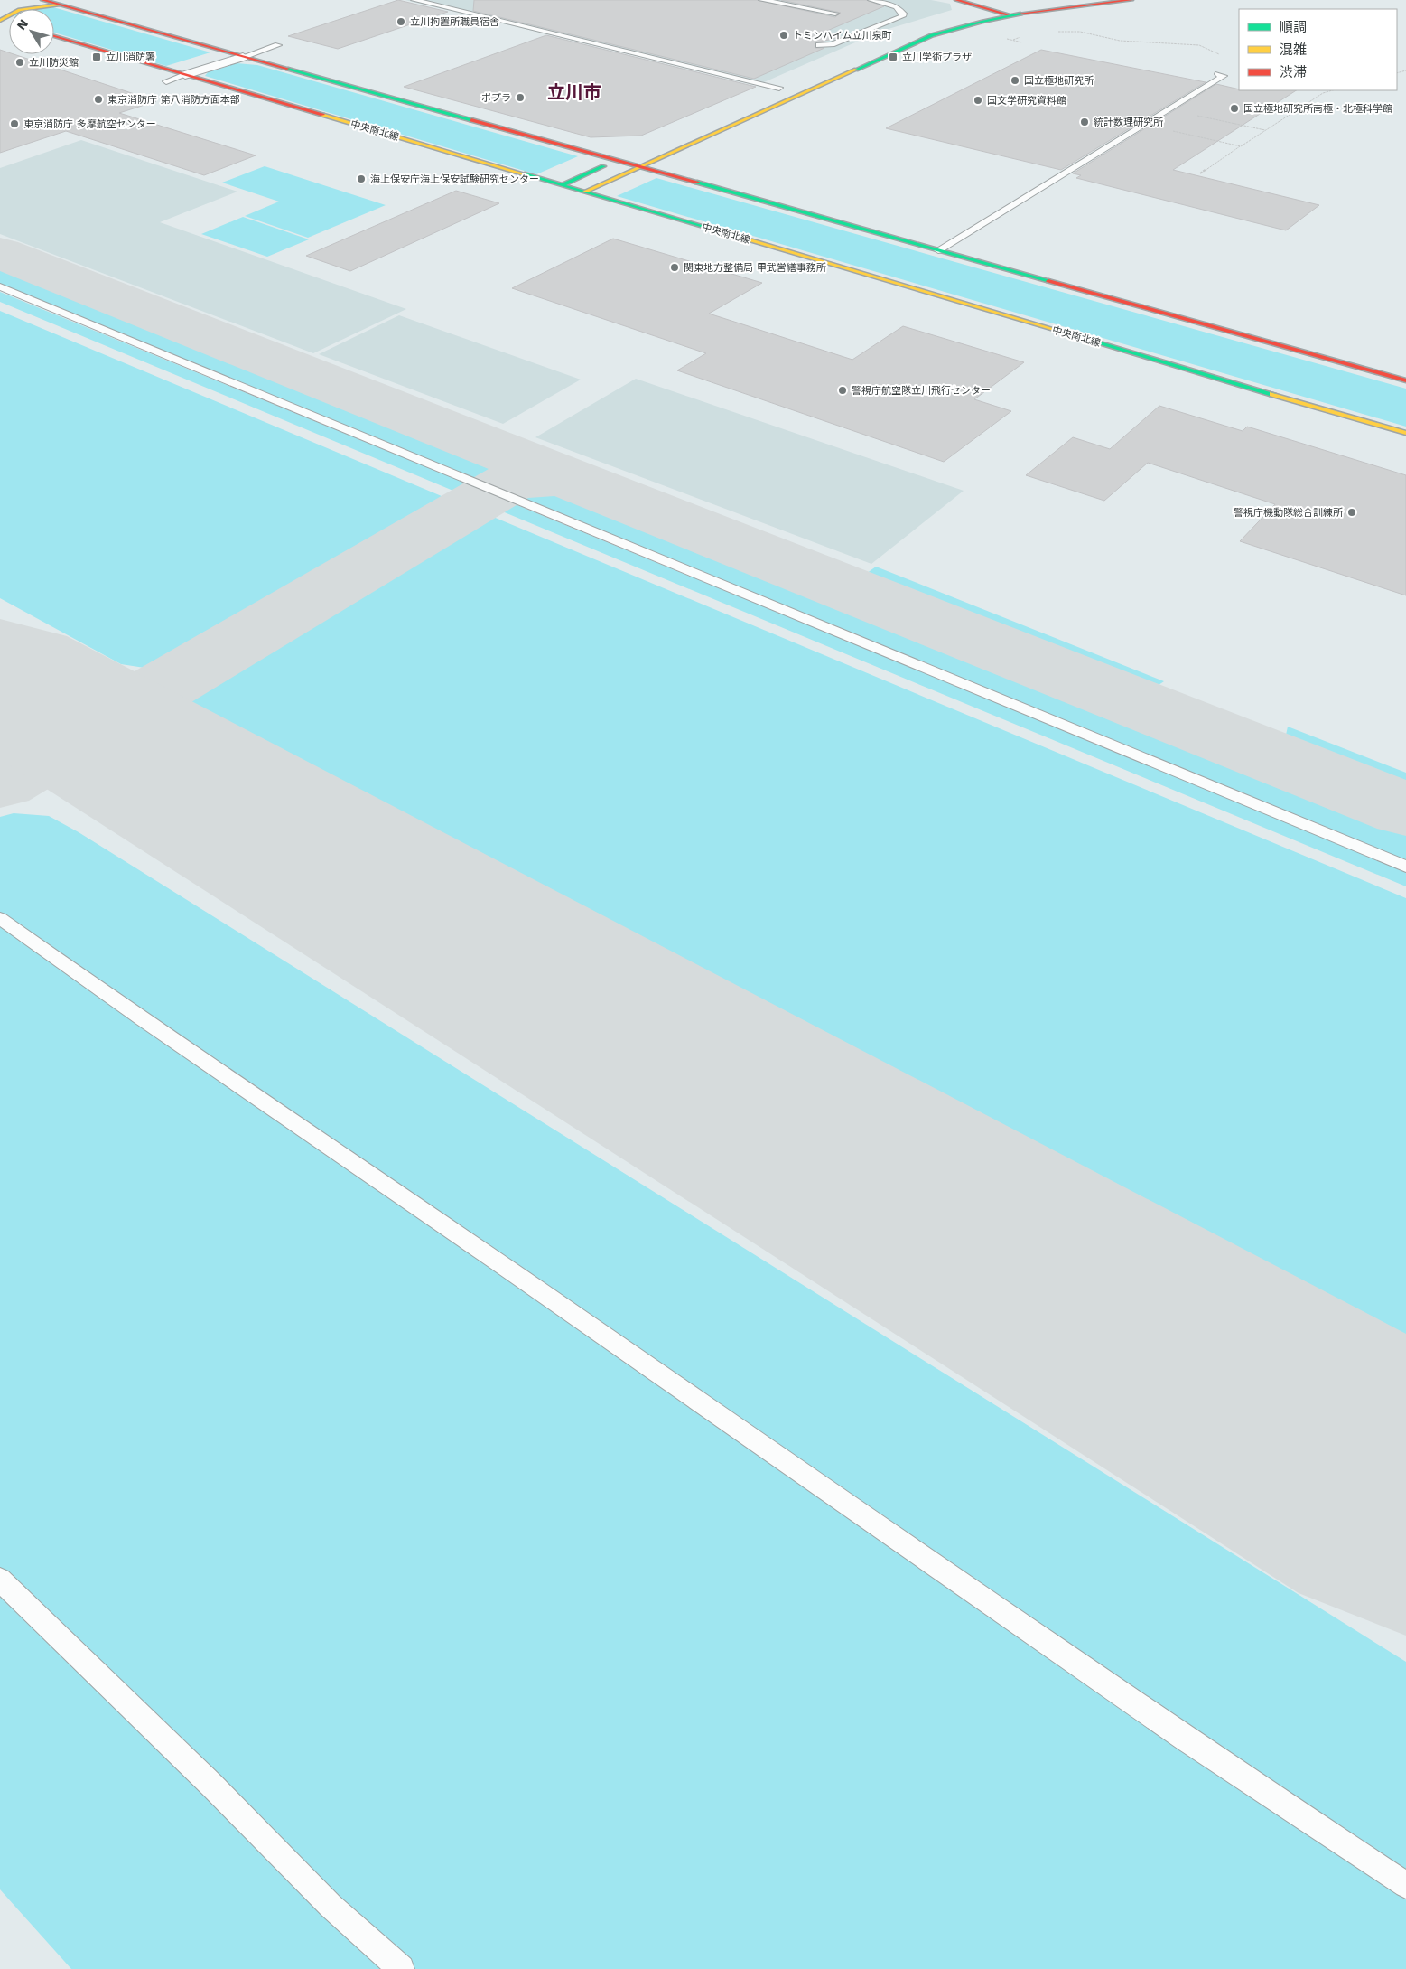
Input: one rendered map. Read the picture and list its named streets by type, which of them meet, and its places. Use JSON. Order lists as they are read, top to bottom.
{
  "streets": {
    "main road": ["中央南北線"]
  },
  "districts": ["立川市"],
  "places": {
    "other": [
      "立川拘置所職員宿舎",
      "トミンハイム立川泉町",
      "立川防災館",
      "国立極地研究所",
      "ポプラ",
      "東京消防庁 第八消防方面本部",
      "国文学研究資料館",
      "国立極地研究所南極・北極科学館",
      "統計数理研究所",
      "東京消防庁 多摩航空センター",
      "海上保安庁海上保安試験研究センター",
      "関東地方整備局 甲武営繕事務所",
      "警視庁航空隊立川飛行センター",
      "警視庁機動隊総合訓練所"
    ],
    "transit": ["立川消防署", "立川学術プラザ"]
  },
  "legend": ["順調", "混雑", "渋滞"],
  "north": "top left"
}
